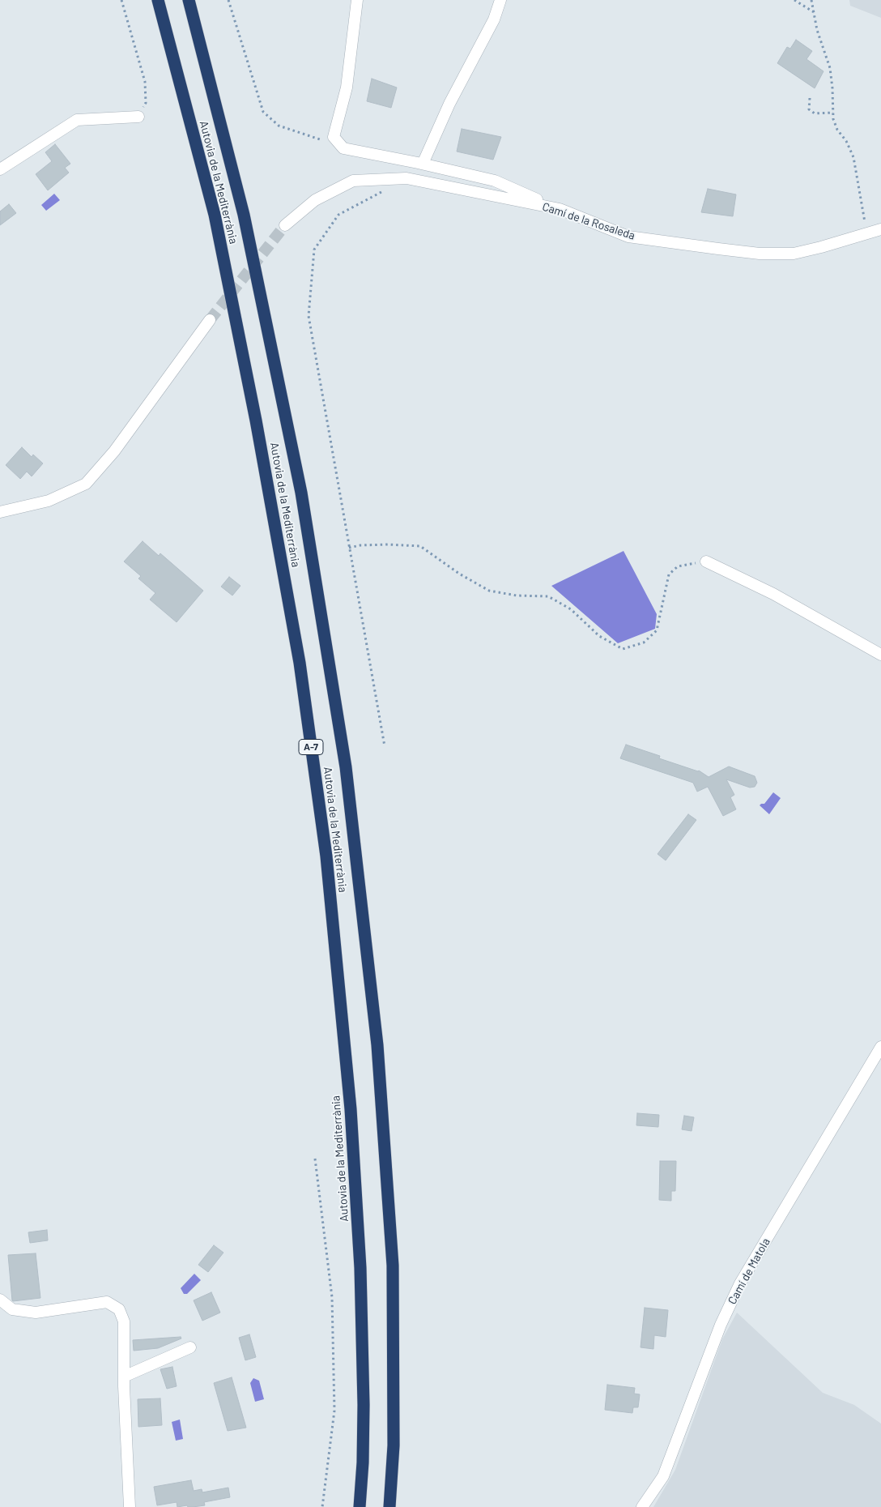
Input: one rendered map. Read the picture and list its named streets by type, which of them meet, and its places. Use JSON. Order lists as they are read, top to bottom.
{
  "streets": {
    "highway": ["Autovia de la Mediterrània", "A-7"],
    "street": ["Camí de la Rosaleda", "Camí de Matola"]
  }
}
